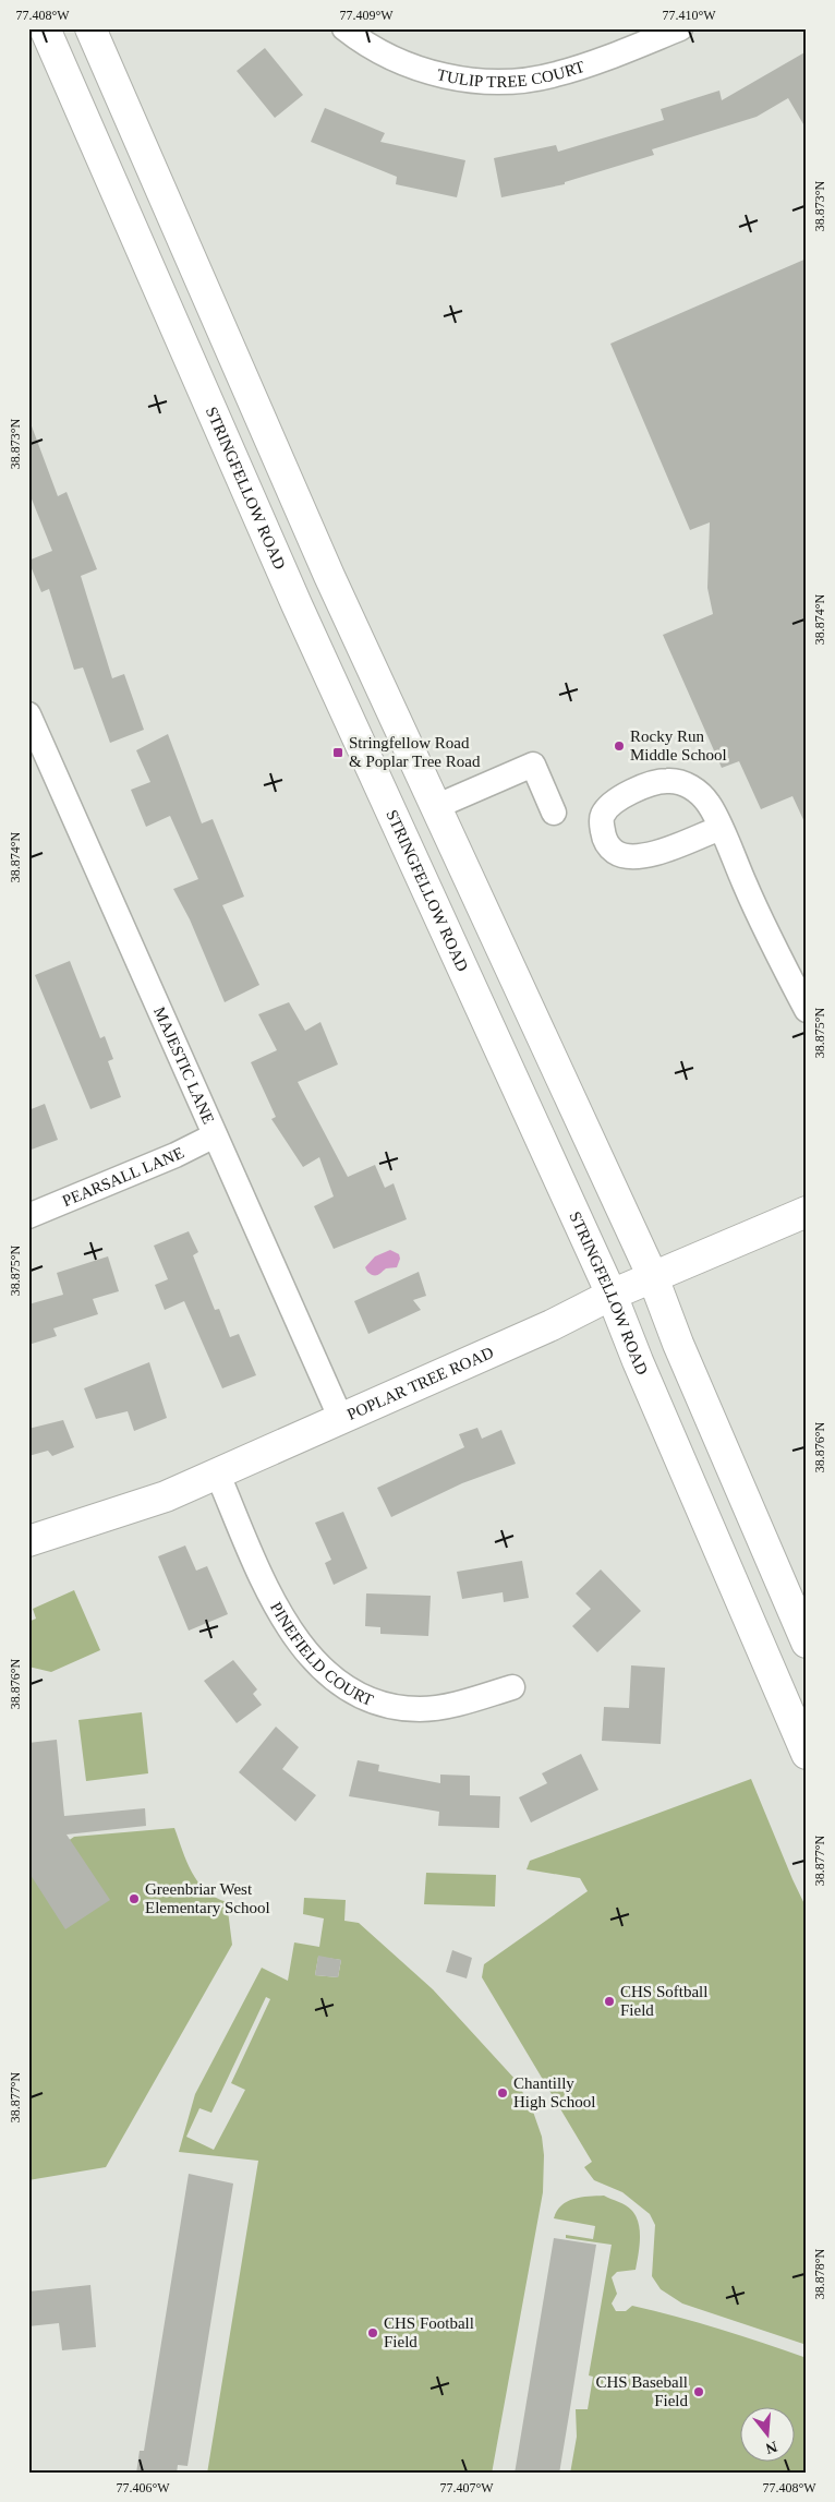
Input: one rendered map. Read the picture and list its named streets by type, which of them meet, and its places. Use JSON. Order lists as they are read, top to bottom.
{
  "streets": {
    "main road": ["STRINGFELLOW ROAD", "POPLAR TREE ROAD"],
    "street": [
      "TULIP TREE COURT",
      "MAJESTIC LANE",
      "PEARSALL LANE",
      "PINEFIELD COURT"
    ]
  },
  "crossings": [
    ["STRINGFELLOW ROAD", "POPLAR TREE ROAD"],
    ["MAJESTIC LANE", "PEARSALL LANE"],
    ["MAJESTIC LANE", "POPLAR TREE ROAD"],
    ["POPLAR TREE ROAD", "PINEFIELD COURT"]
  ],
  "places": {
    "other": [
      "Rocky Run Middle School",
      "Greenbriar West Elementary School",
      "CHS Softball Field",
      "Chantilly High School",
      "CHS Football Field",
      "CHS Baseball Field"
    ],
    "transit": ["Stringfellow Road & Poplar Tree Road"]
  },
  "north": "bottom",
  "coordinates": [
    "77.408°W",
    "77.409°W",
    "77.410°W",
    "38.873°N",
    "38.874°N",
    "38.875°N",
    "38.876°N",
    "38.877°N",
    "38.878°N",
    "77.406°W",
    "77.407°W"
  ]
}
